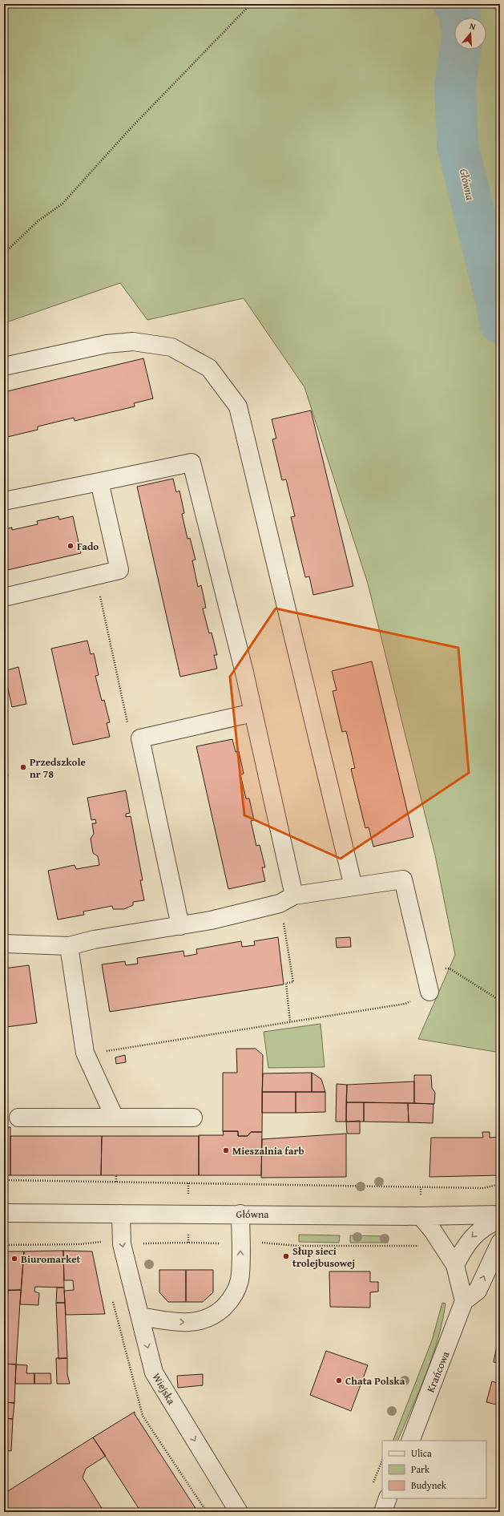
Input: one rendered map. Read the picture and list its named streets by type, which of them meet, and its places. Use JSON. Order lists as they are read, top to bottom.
{
  "streets": {
    "street": ["Główna", "Krańcowa", "Wiejska"]
  },
  "crossings": [
    ["Główna", "Wiejska"]
  ],
  "one_way": ["Wiejska"],
  "water": ["Główna"],
  "places": [
    "Fado",
    "Przedszkole nr 78",
    "Mieszalnia farb",
    "Słup sieci trolejbusowej",
    "Biuromarket",
    "Chata Polska"
  ],
  "legend": ["Ulica", "Park", "Budynek"],
  "north": "top"
}
